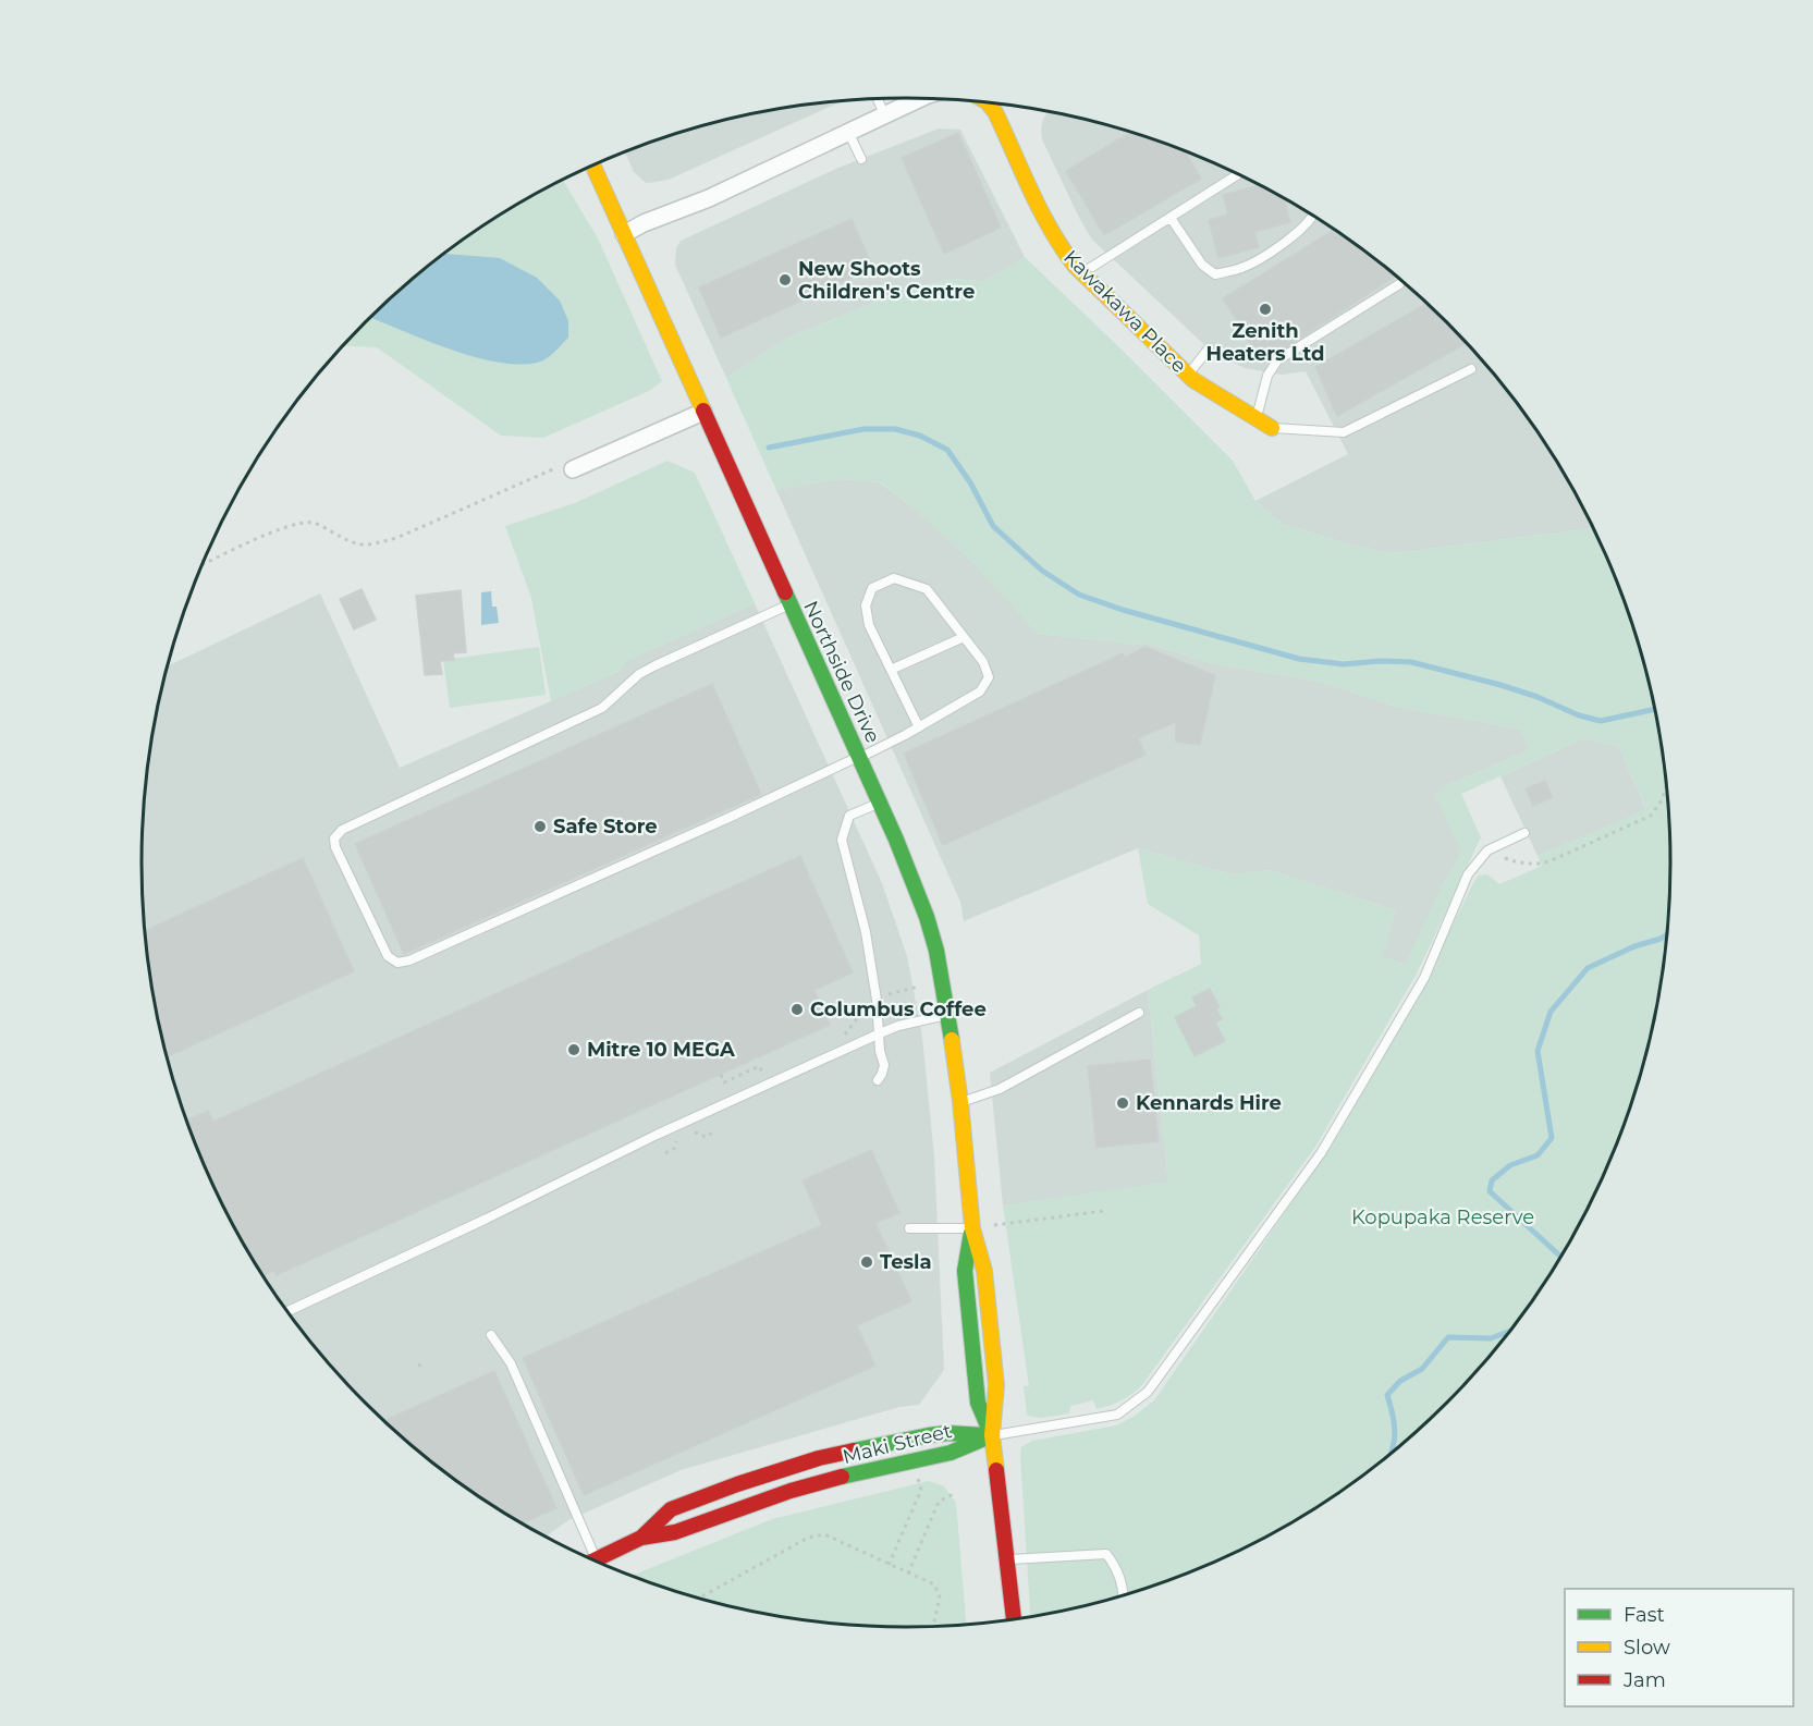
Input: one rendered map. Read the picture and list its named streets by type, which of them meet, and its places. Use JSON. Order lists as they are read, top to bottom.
{
  "streets": {
    "street": ["Kawakawa Place", "Northside Drive", "Maki Street"]
  },
  "crossings": [
    ["Northside Drive", "Maki Street"]
  ],
  "parks": ["Kopupaka Reserve"],
  "places": [
    "New Shoots Children's Centre",
    "Zenith Heaters Ltd",
    "Safe Store",
    "Columbus Coffee",
    "Mitre 10 MEGA",
    "Kennards Hire",
    "Tesla"
  ],
  "legend": ["Fast", "Slow", "Jam"]
}
